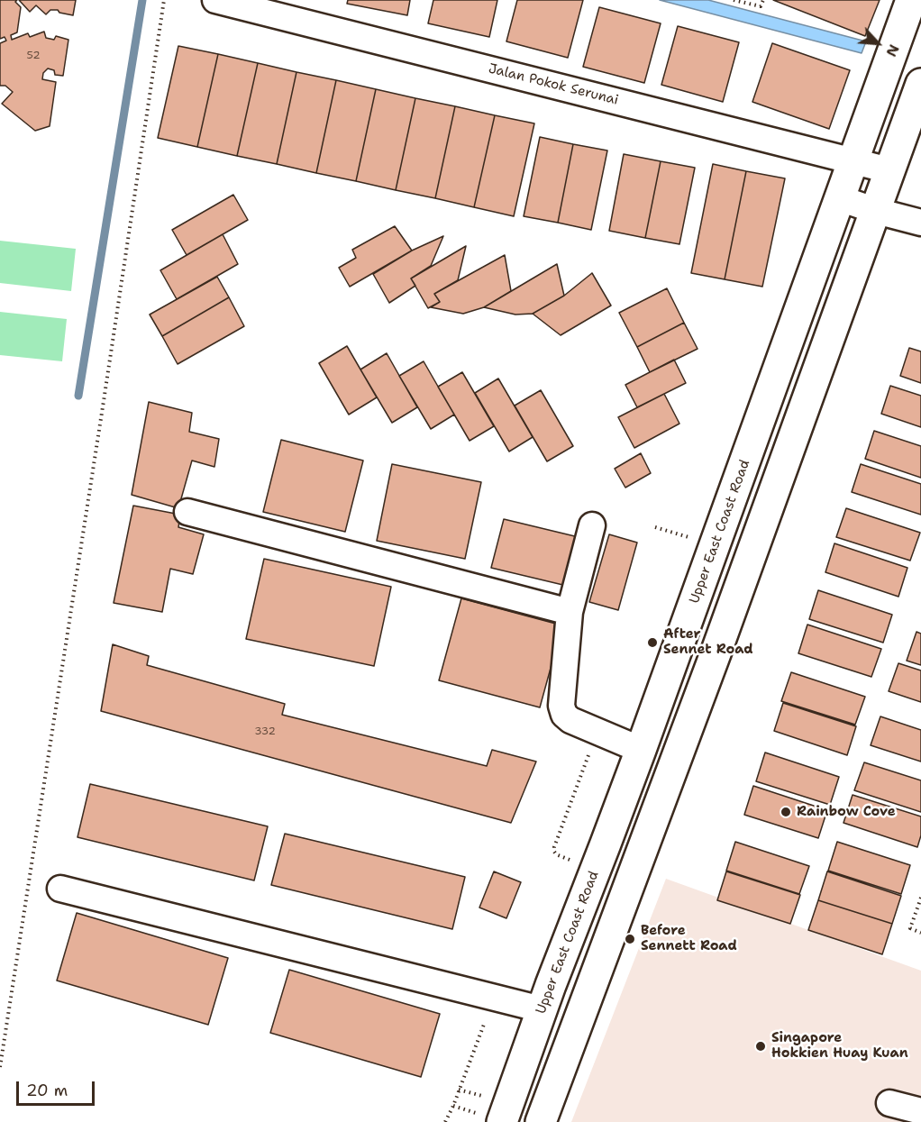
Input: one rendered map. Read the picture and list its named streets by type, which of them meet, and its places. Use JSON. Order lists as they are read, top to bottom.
{
  "streets": {
    "main road": ["Upper East Coast Road"],
    "street": ["Jalan Pokok Serunai"]
  },
  "crossings": [
    ["Jalan Pokok Serunai", "Upper East Coast Road"]
  ],
  "places": [
    "After Sennet Road",
    "Rainbow Cove",
    "Before Sennett Road",
    "Singapore Hokkien Huay Kuan"
  ],
  "house_numbers": ["52", "332"],
  "scale_bar": "20 m",
  "north": "bottom right"
}
